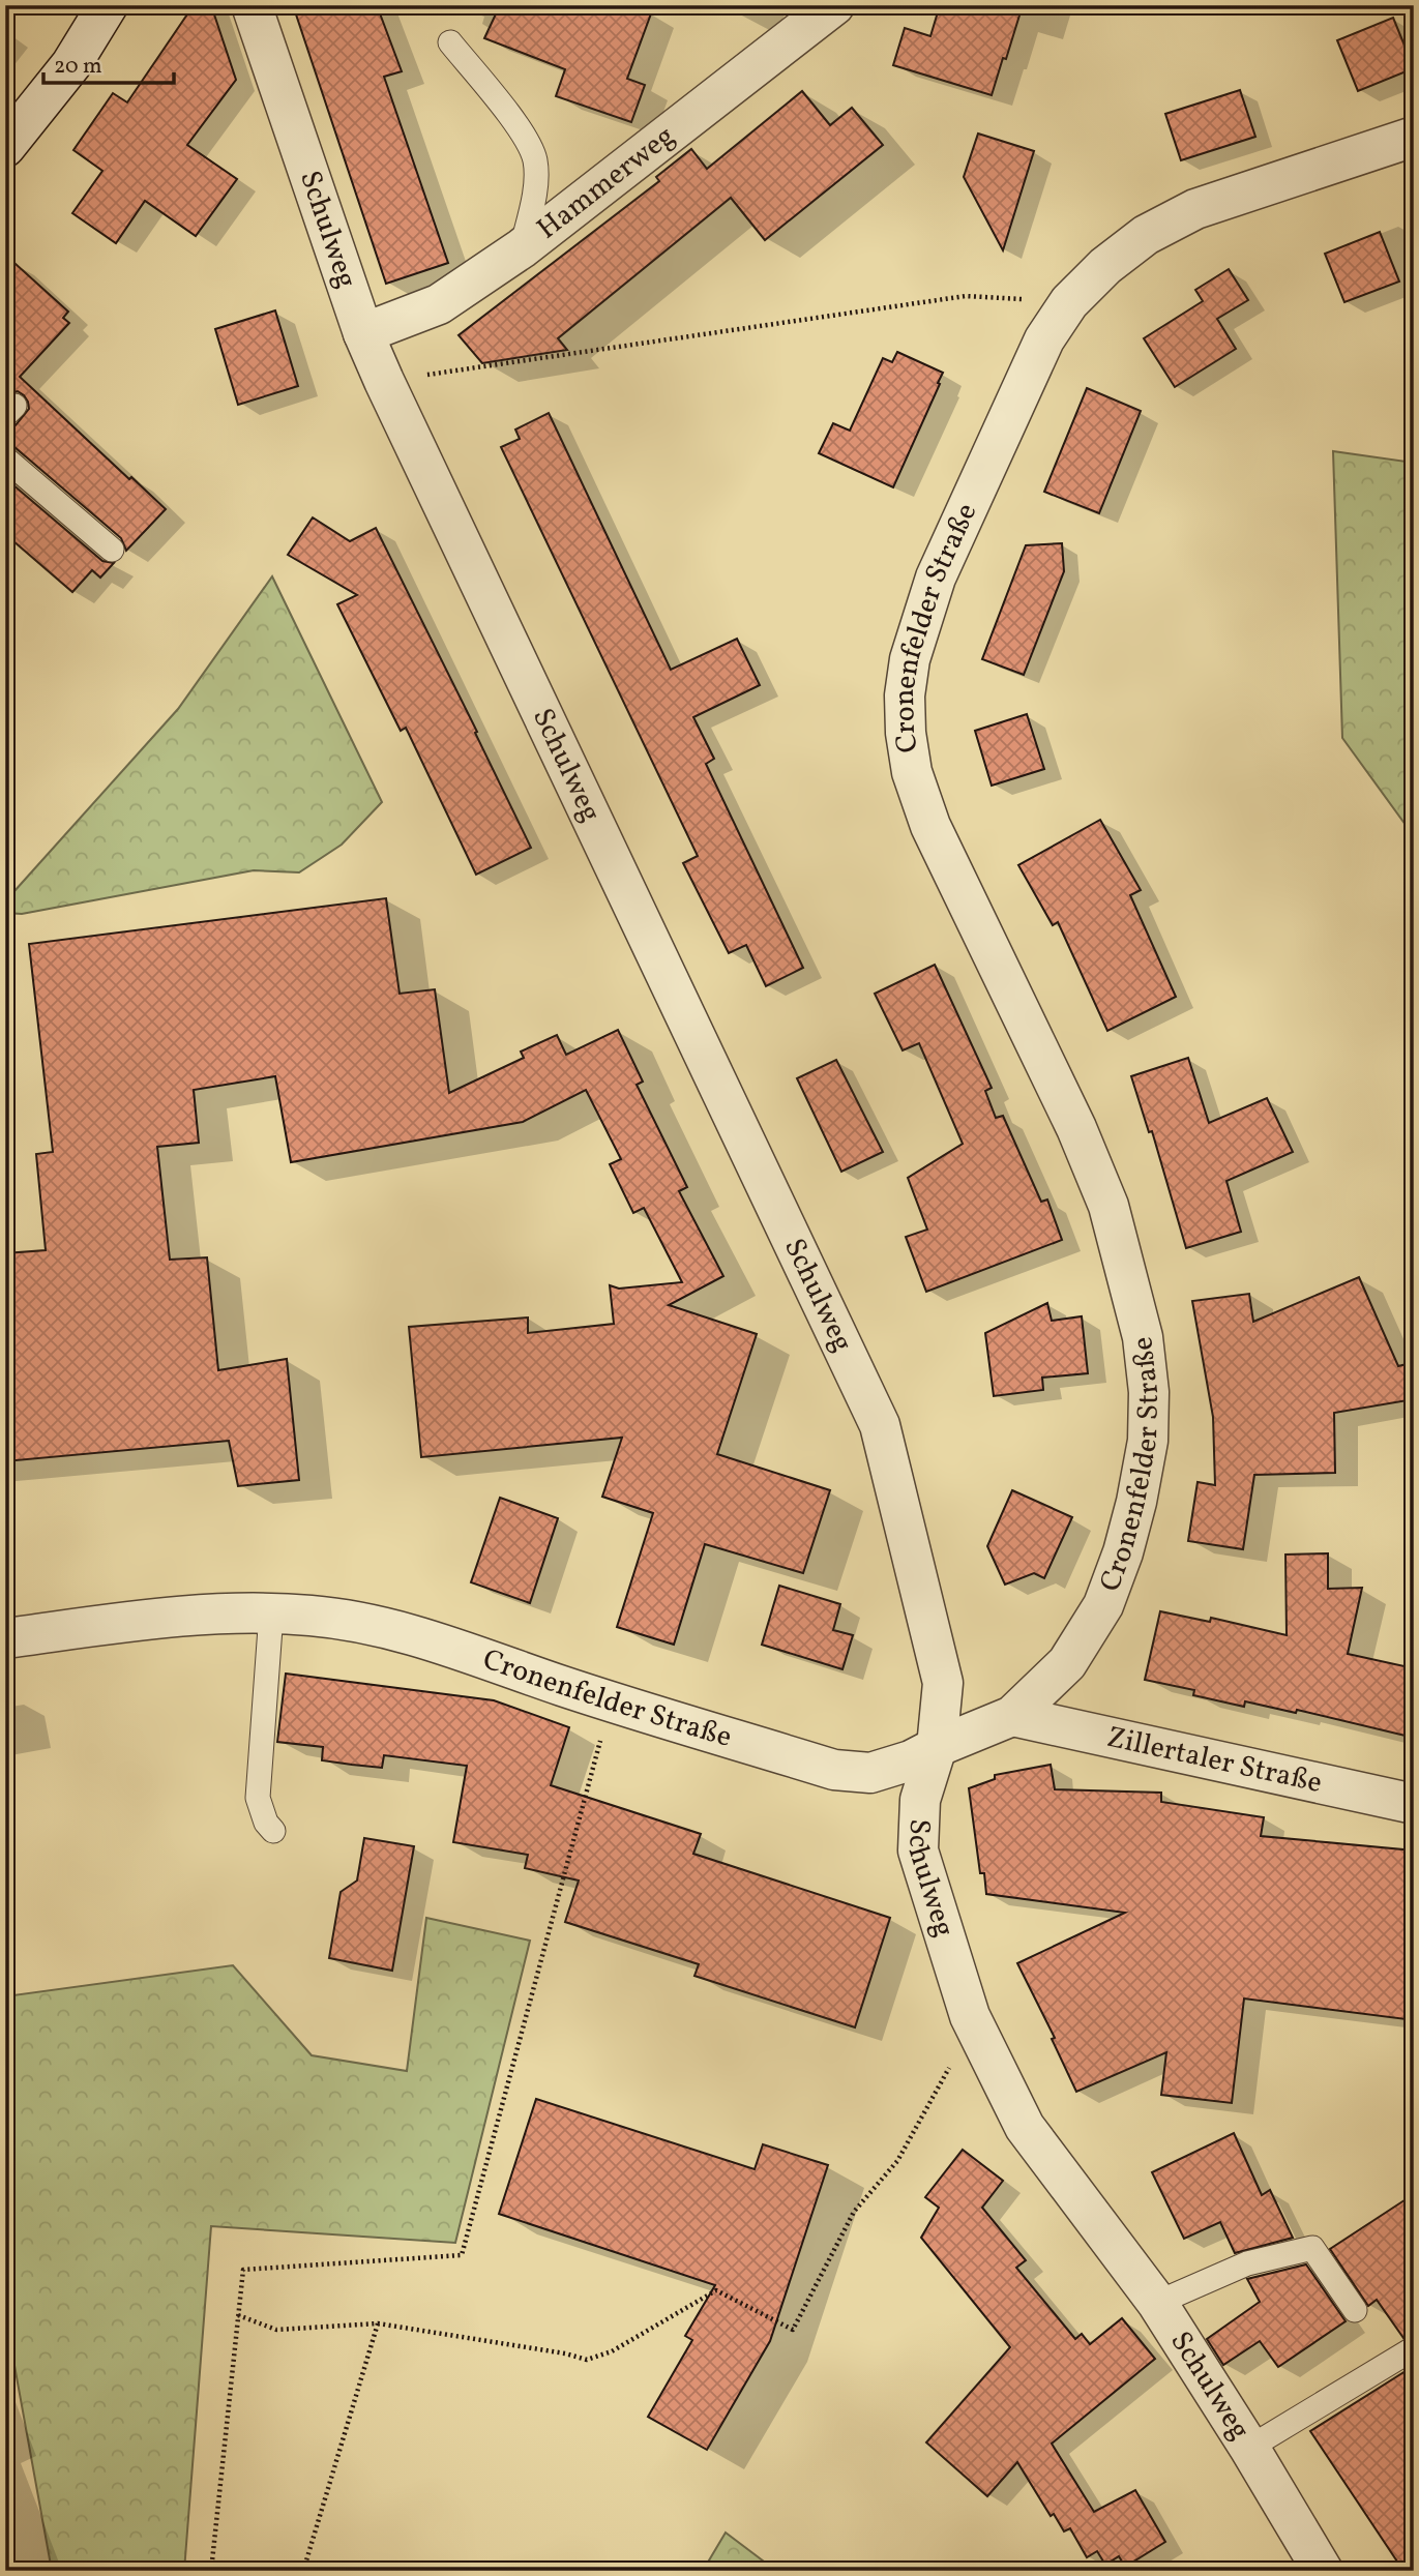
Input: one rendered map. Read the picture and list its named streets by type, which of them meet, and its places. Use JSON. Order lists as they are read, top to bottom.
{
  "streets": {
    "street": [
      "Hammerweg",
      "Schulweg",
      "Cronenfelder Straße",
      "Zillertaler Straße"
    ]
  },
  "crossings": [
    ["Hammerweg", "Schulweg"],
    ["Schulweg", "Cronenfelder Straße"],
    ["Cronenfelder Straße", "Zillertaler Straße"]
  ],
  "scale_bar": "20 m"
}
